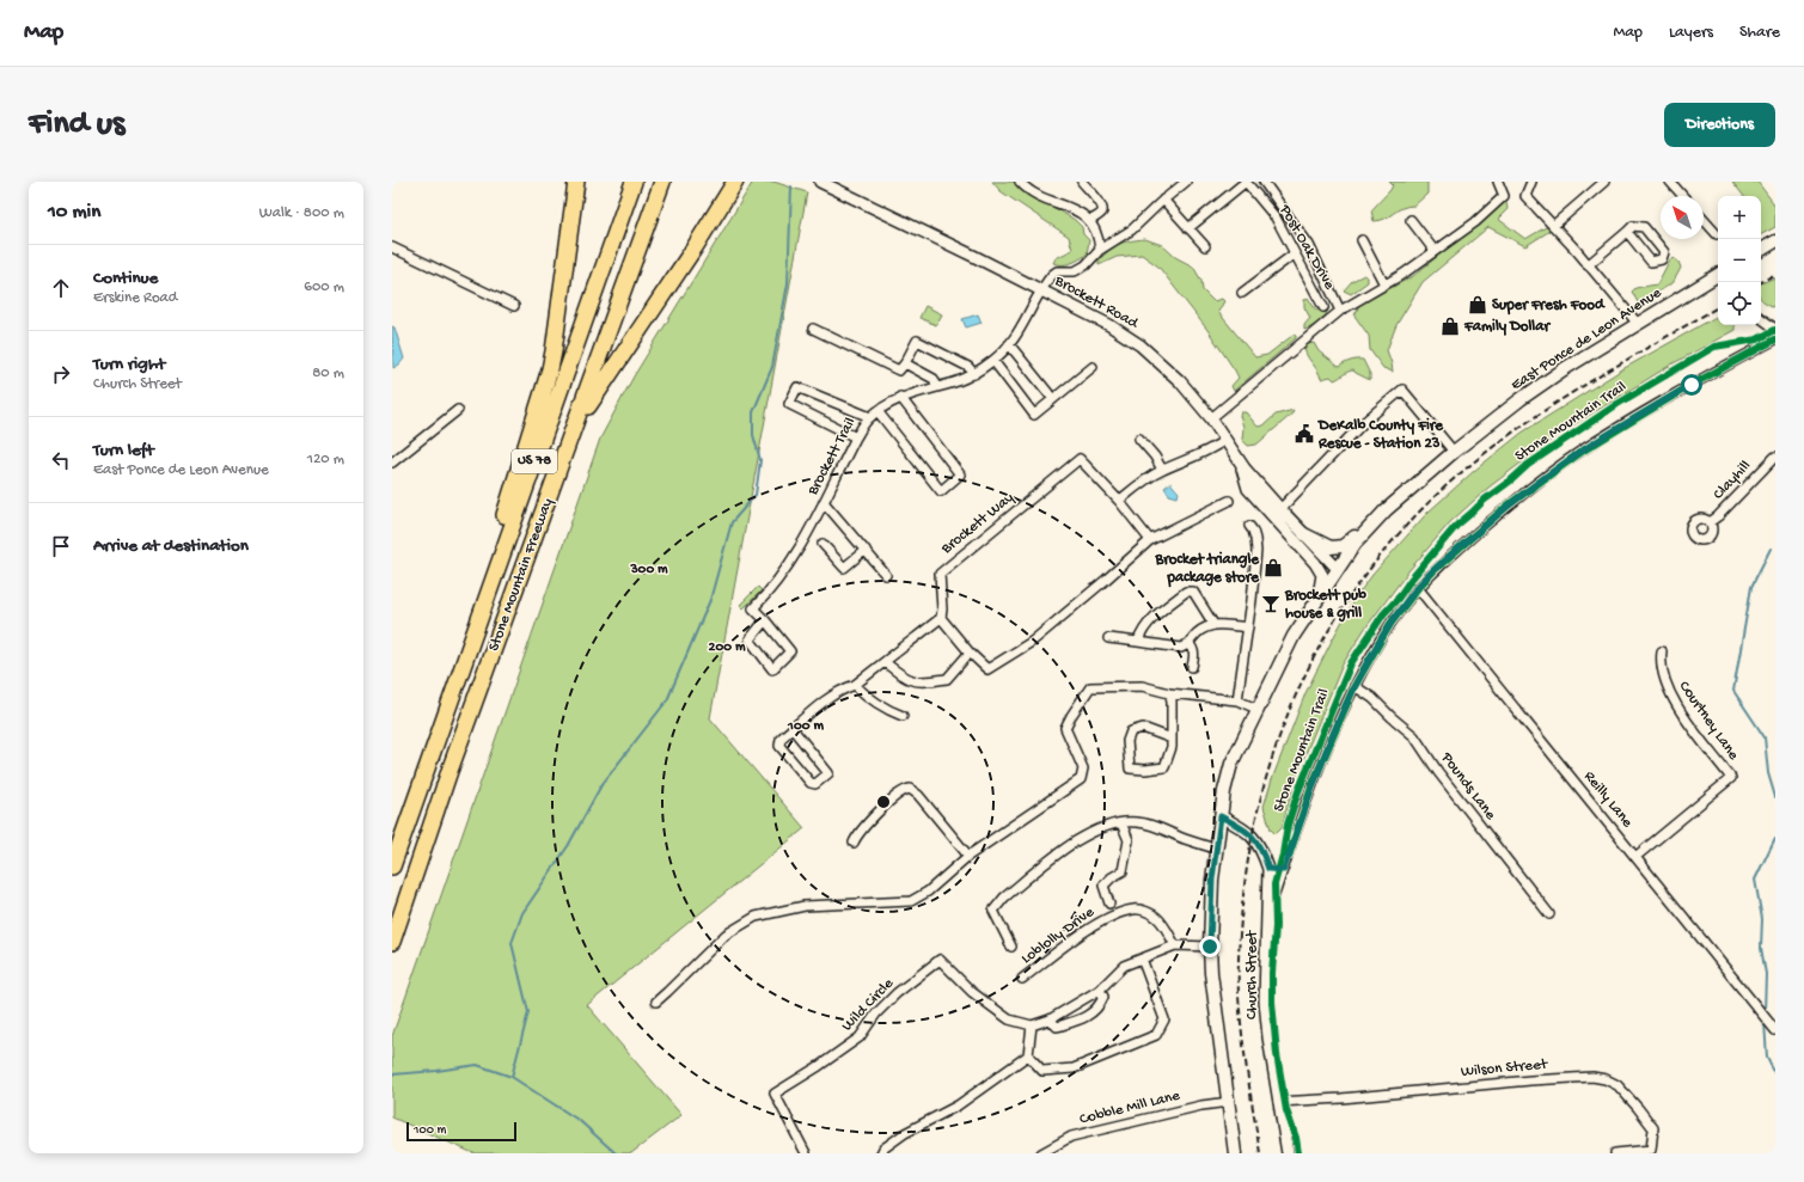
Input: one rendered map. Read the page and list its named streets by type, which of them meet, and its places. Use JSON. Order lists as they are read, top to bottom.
{
  "streets": {
    "highway": ["US 78", "Stone Mountain Freeway"],
    "main road": ["East Ponce de Leon Avenue"],
    "street": [
      "Post Oak Drive",
      "Brockett Road",
      "Brockett Trail",
      "Clayhill",
      "Brockett Way",
      "Courtney Lane",
      "Pounds Lane",
      "Reilly Lane",
      "Loblolly Drive",
      "Church Street",
      "Wild Circle",
      "Wilson Street",
      "Cobble Mill Lane"
    ],
    "cycle path": ["Stone Mountain Trail"]
  },
  "crossings": [
    ["Brockett Road", "East Ponce de Leon Avenue"],
    ["Brockett Road", "Brockett Trail"],
    ["East Ponce de Leon Avenue", "Church Street"],
    ["East Ponce de Leon Avenue", "Cobble Mill Lane"],
    ["Courtney Lane", "Reilly Lane"],
    ["Church Street", "Wilson Street"]
  ],
  "places": {
    "shop": ["Super Fresh Food", "Family Dollar", "Brocket triangle package store"],
    "public building": ["DeKalb County Fire Rescue - Station 23"],
    "bar": ["Brockett pub house & grill"]
  },
  "scale_bar": "100 m",
  "north": "top left",
  "page": {
    "header": "Map",
    "nav": ["Map", "Layers", "Share"],
    "buttons": "Directions",
    "title": "Find us",
    "heading": ["10 min", "Walk · 800 m"],
    "map_buttons": ["+", "−"],
    "list": [
      ["Continue", "Erskine Road", "600 m"],
      ["Turn right", "Church Street", "80 m"],
      ["Turn left", "East Ponce de Leon Avenue", "120 m"],
      "Arrive at destination"
    ],
    "scale": "100 m"
  },
  "rings": ["300 m", "200 m", "100 m"]
}
